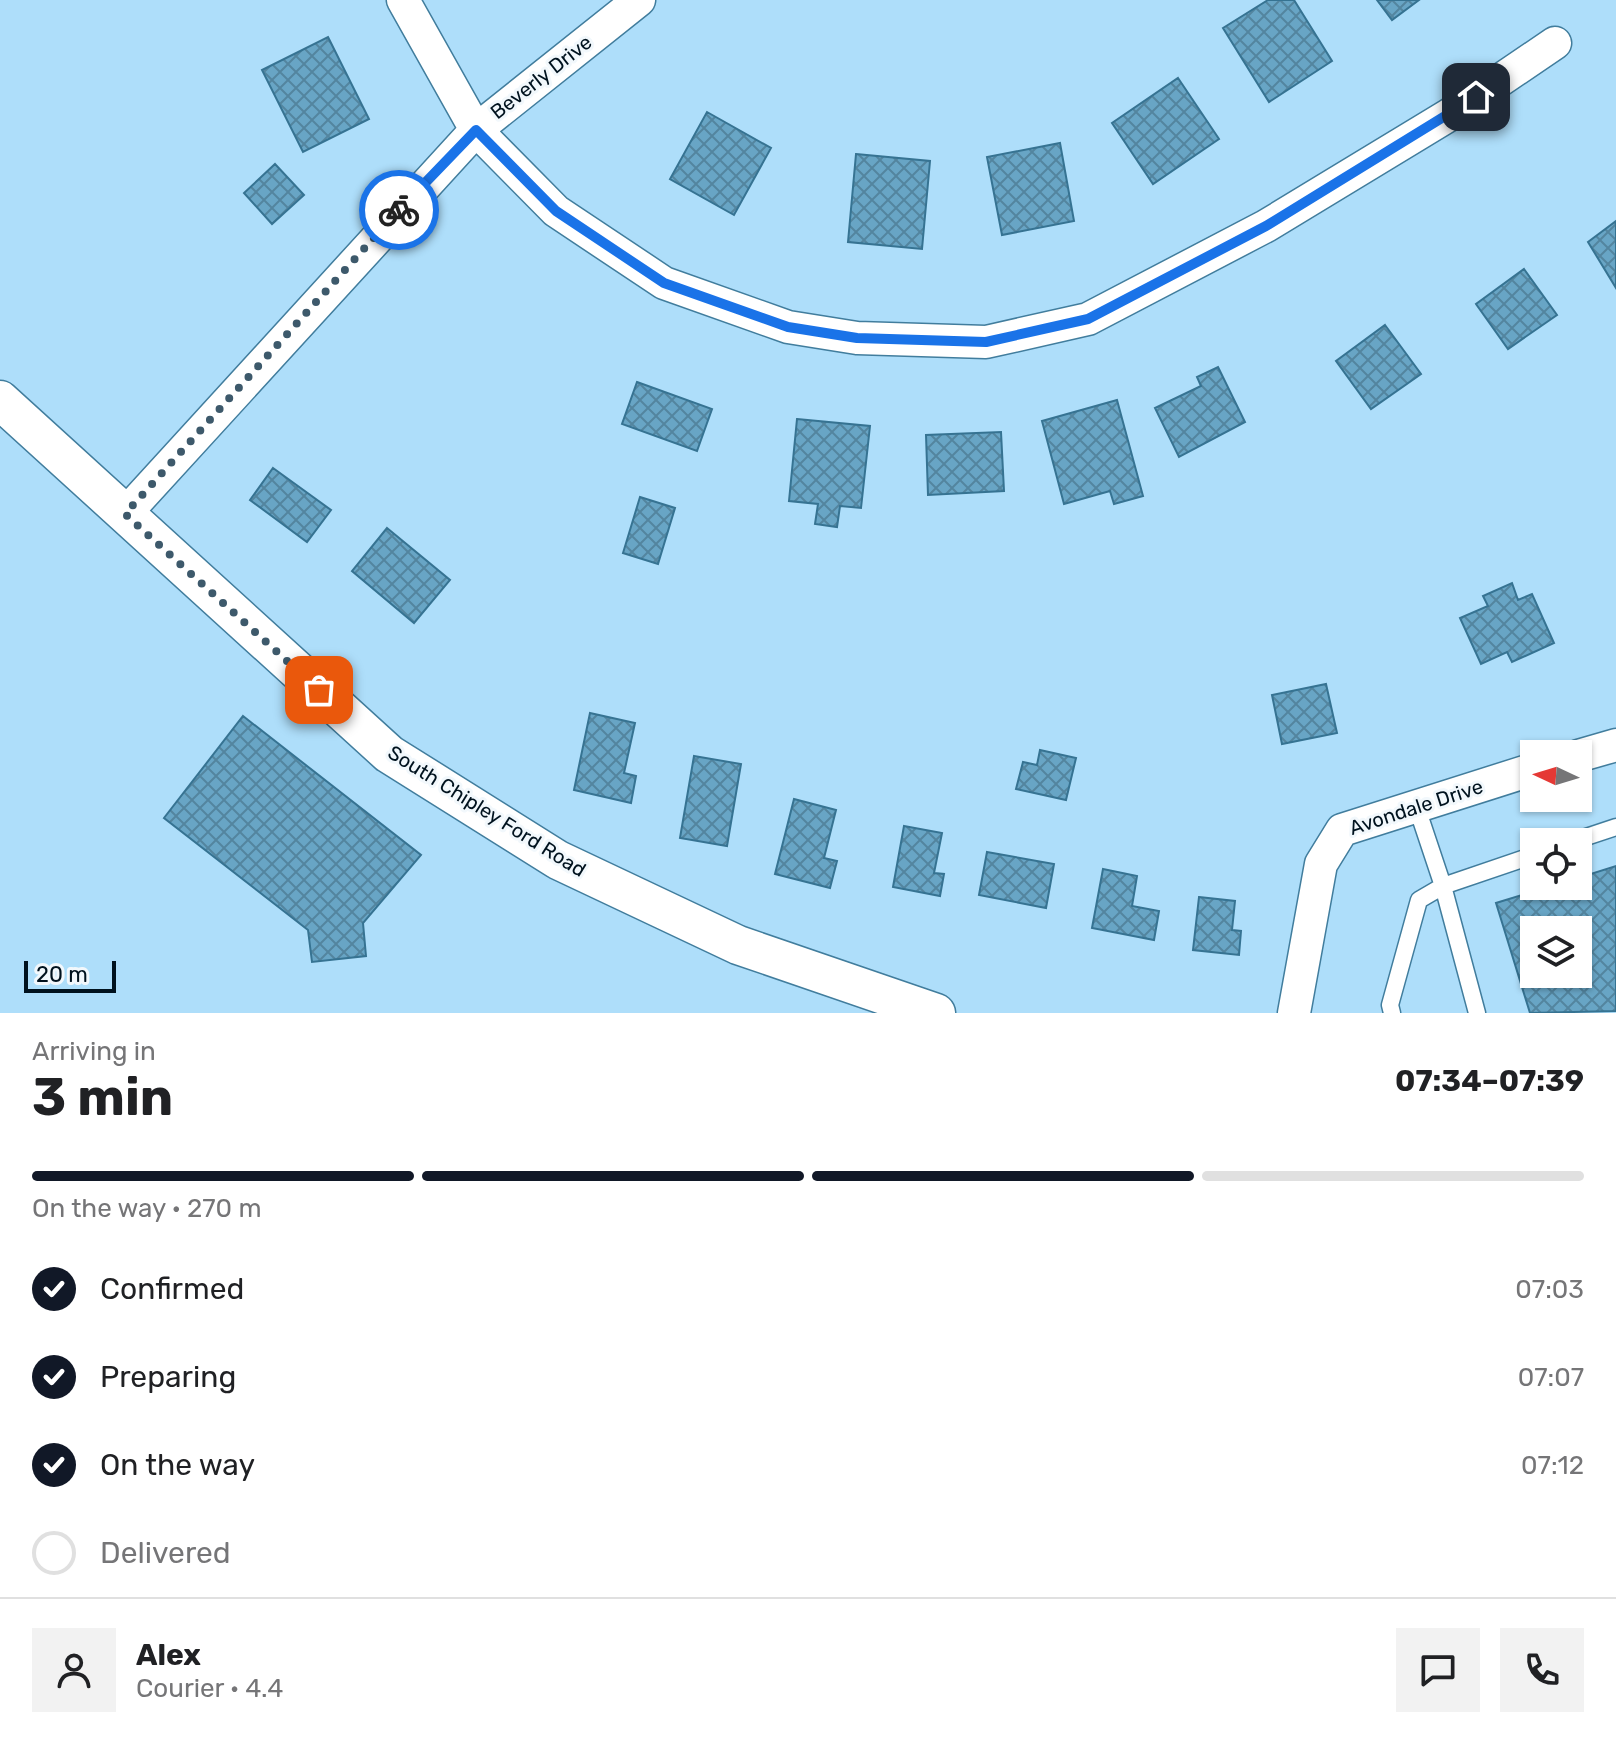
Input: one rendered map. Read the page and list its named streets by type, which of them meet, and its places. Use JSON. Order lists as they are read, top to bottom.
{
  "streets": {
    "street": ["Beverly Drive", "Avondale Drive", "South Chipley Ford Road"]
  },
  "crossings": [
    ["Beverly Drive", "South Chipley Ford Road"]
  ],
  "scale_bar": "20 m",
  "north": "left",
  "page": {
    "scale": "20 m",
    "heading": ["3 min", "Arriving in", "07:34–07:39"],
    "panel": ["Alex", "Courier · 4.4"],
    "bar": "On the way · 270 m",
    "list": [
      ["Confirmed", "07:03"],
      ["Preparing", "07:07"],
      ["On the way", "07:12"],
      "Delivered"
    ]
  }
}
